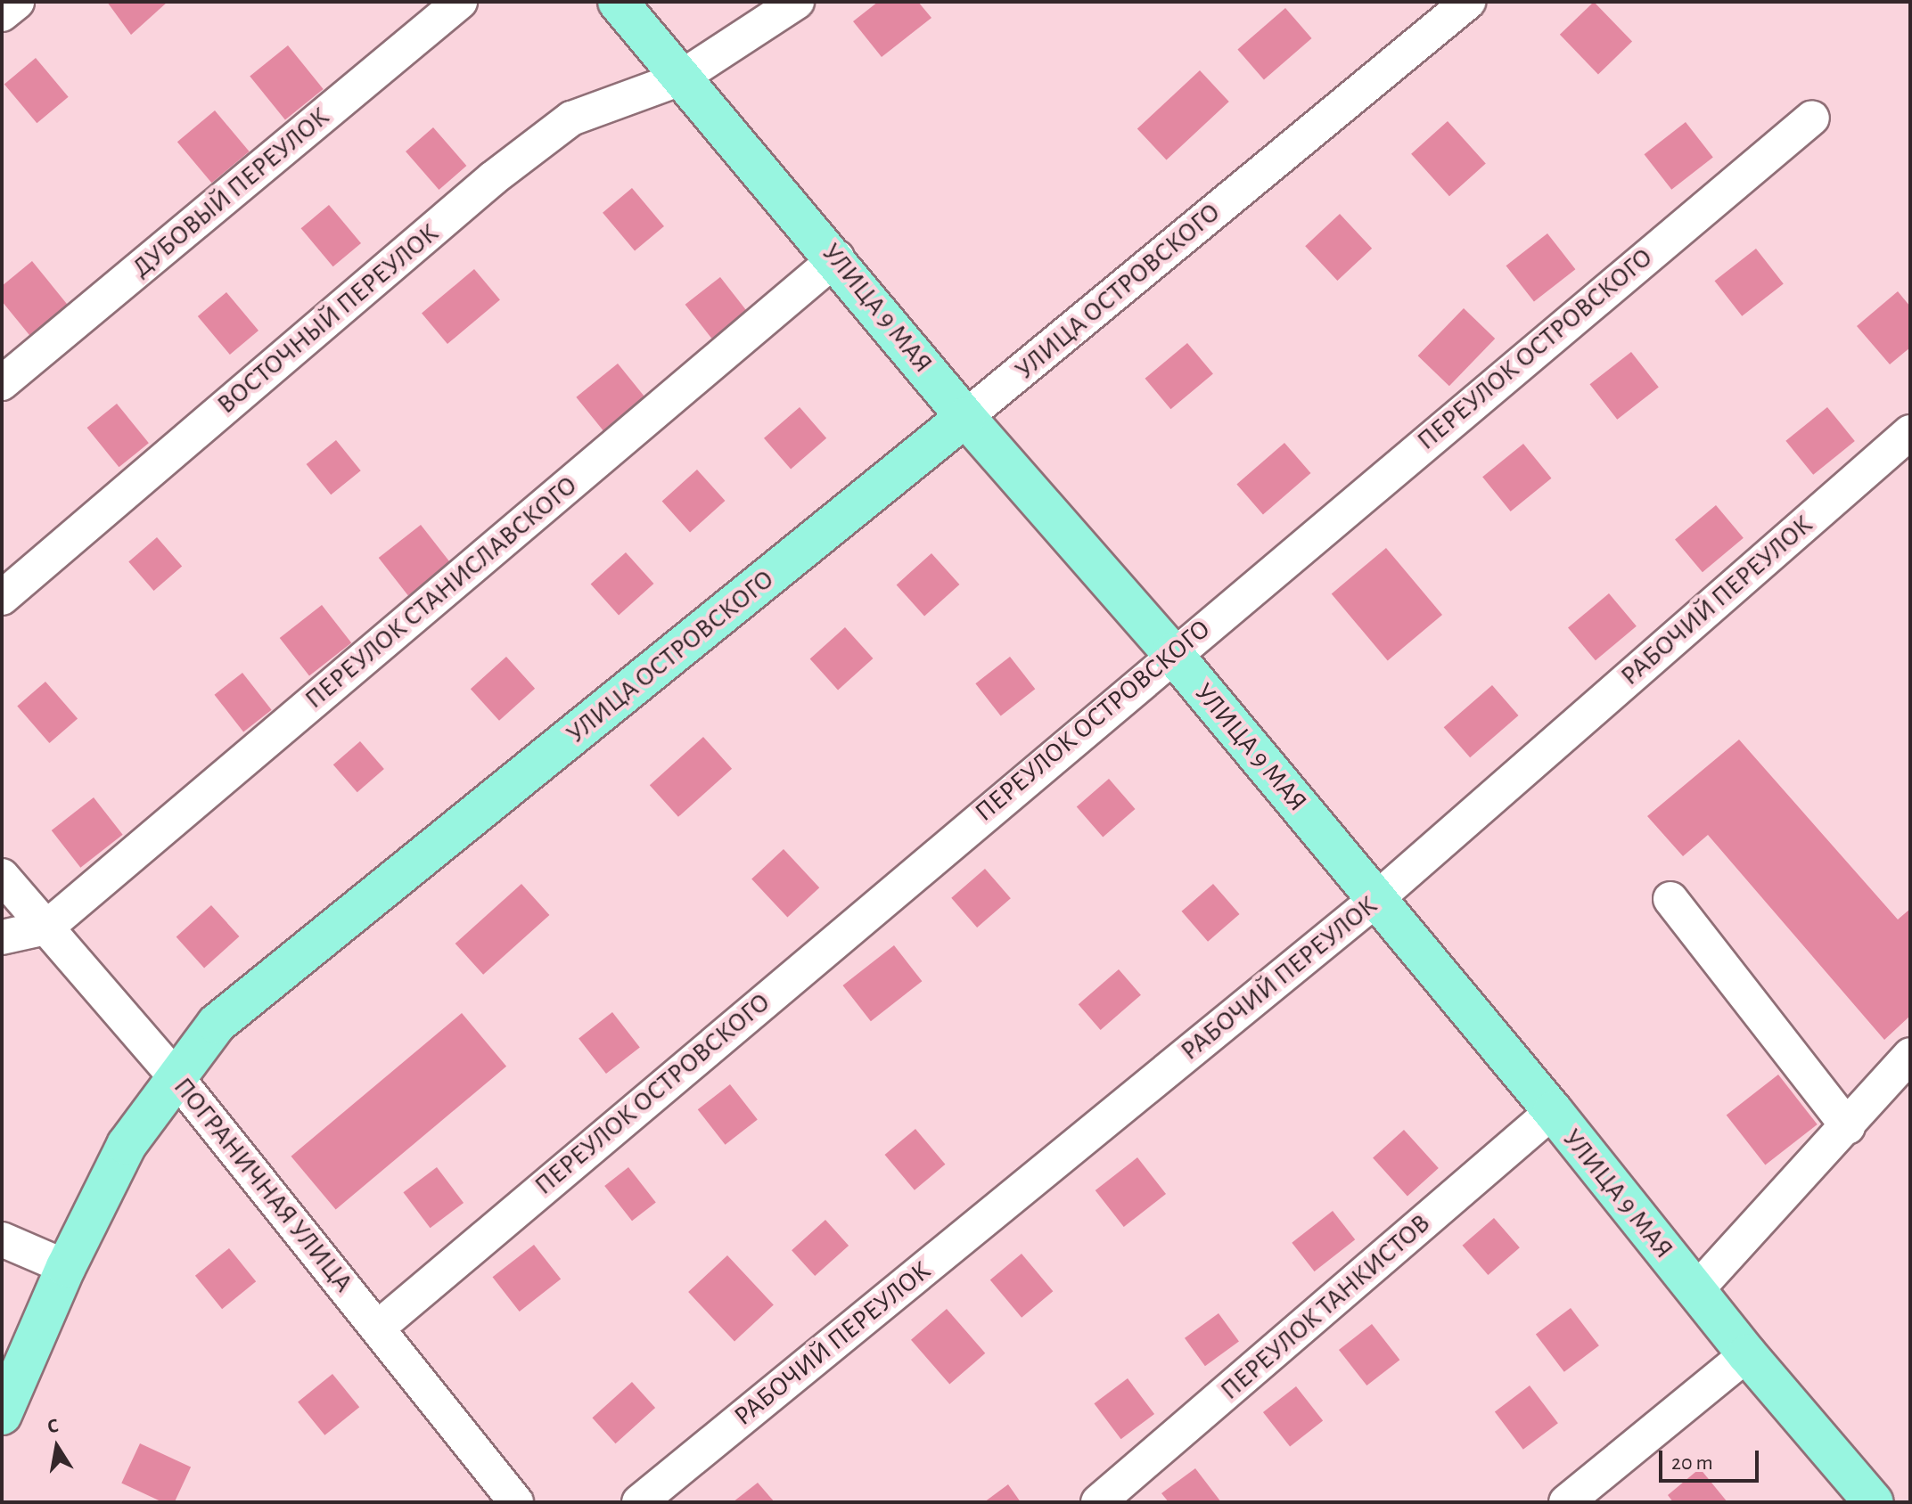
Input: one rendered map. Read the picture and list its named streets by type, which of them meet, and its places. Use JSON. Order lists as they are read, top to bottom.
{
  "streets": {
    "main road": ["УЛИЦА ОСТРОВСКОГО", "УЛИЦА 9 МАЯ"],
    "street": [
      "ДУБОВЫЙ ПЕРЕУЛОК",
      "ВОСТОЧНЫЙ ПЕРЕУЛОК",
      "ПЕРЕУЛОК ОСТРОВСКОГО",
      "ПЕРЕУЛОК СТАНИСЛАВСКОГО",
      "РАБОЧИЙ ПЕРЕУЛОК",
      "ПОГРАНИЧНАЯ УЛИЦА",
      "ПЕРЕУЛОК ТАНКИСТОВ"
    ]
  },
  "crossings": [
    ["УЛИЦА ОСТРОВСКОГО", "УЛИЦА 9 МАЯ"],
    ["УЛИЦА ОСТРОВСКОГО", "ПОГРАНИЧНАЯ УЛИЦА"],
    ["УЛИЦА 9 МАЯ", "ВОСТОЧНЫЙ ПЕРЕУЛОК"],
    ["УЛИЦА 9 МАЯ", "ПЕРЕУЛОК ОСТРОВСКОГО"],
    ["УЛИЦА 9 МАЯ", "ПЕРЕУЛОК СТАНИСЛАВСКОГО"],
    ["УЛИЦА 9 МАЯ", "РАБОЧИЙ ПЕРЕУЛОК"],
    ["УЛИЦА 9 МАЯ", "ПЕРЕУЛОК ТАНКИСТОВ"],
    ["ПЕРЕУЛОК ОСТРОВСКОГО", "ПОГРАНИЧНАЯ УЛИЦА"],
    ["ПЕРЕУЛОК СТАНИСЛАВСКОГО", "ПОГРАНИЧНАЯ УЛИЦА"]
  ],
  "scale_bar": "20 m",
  "north": "top"
}
